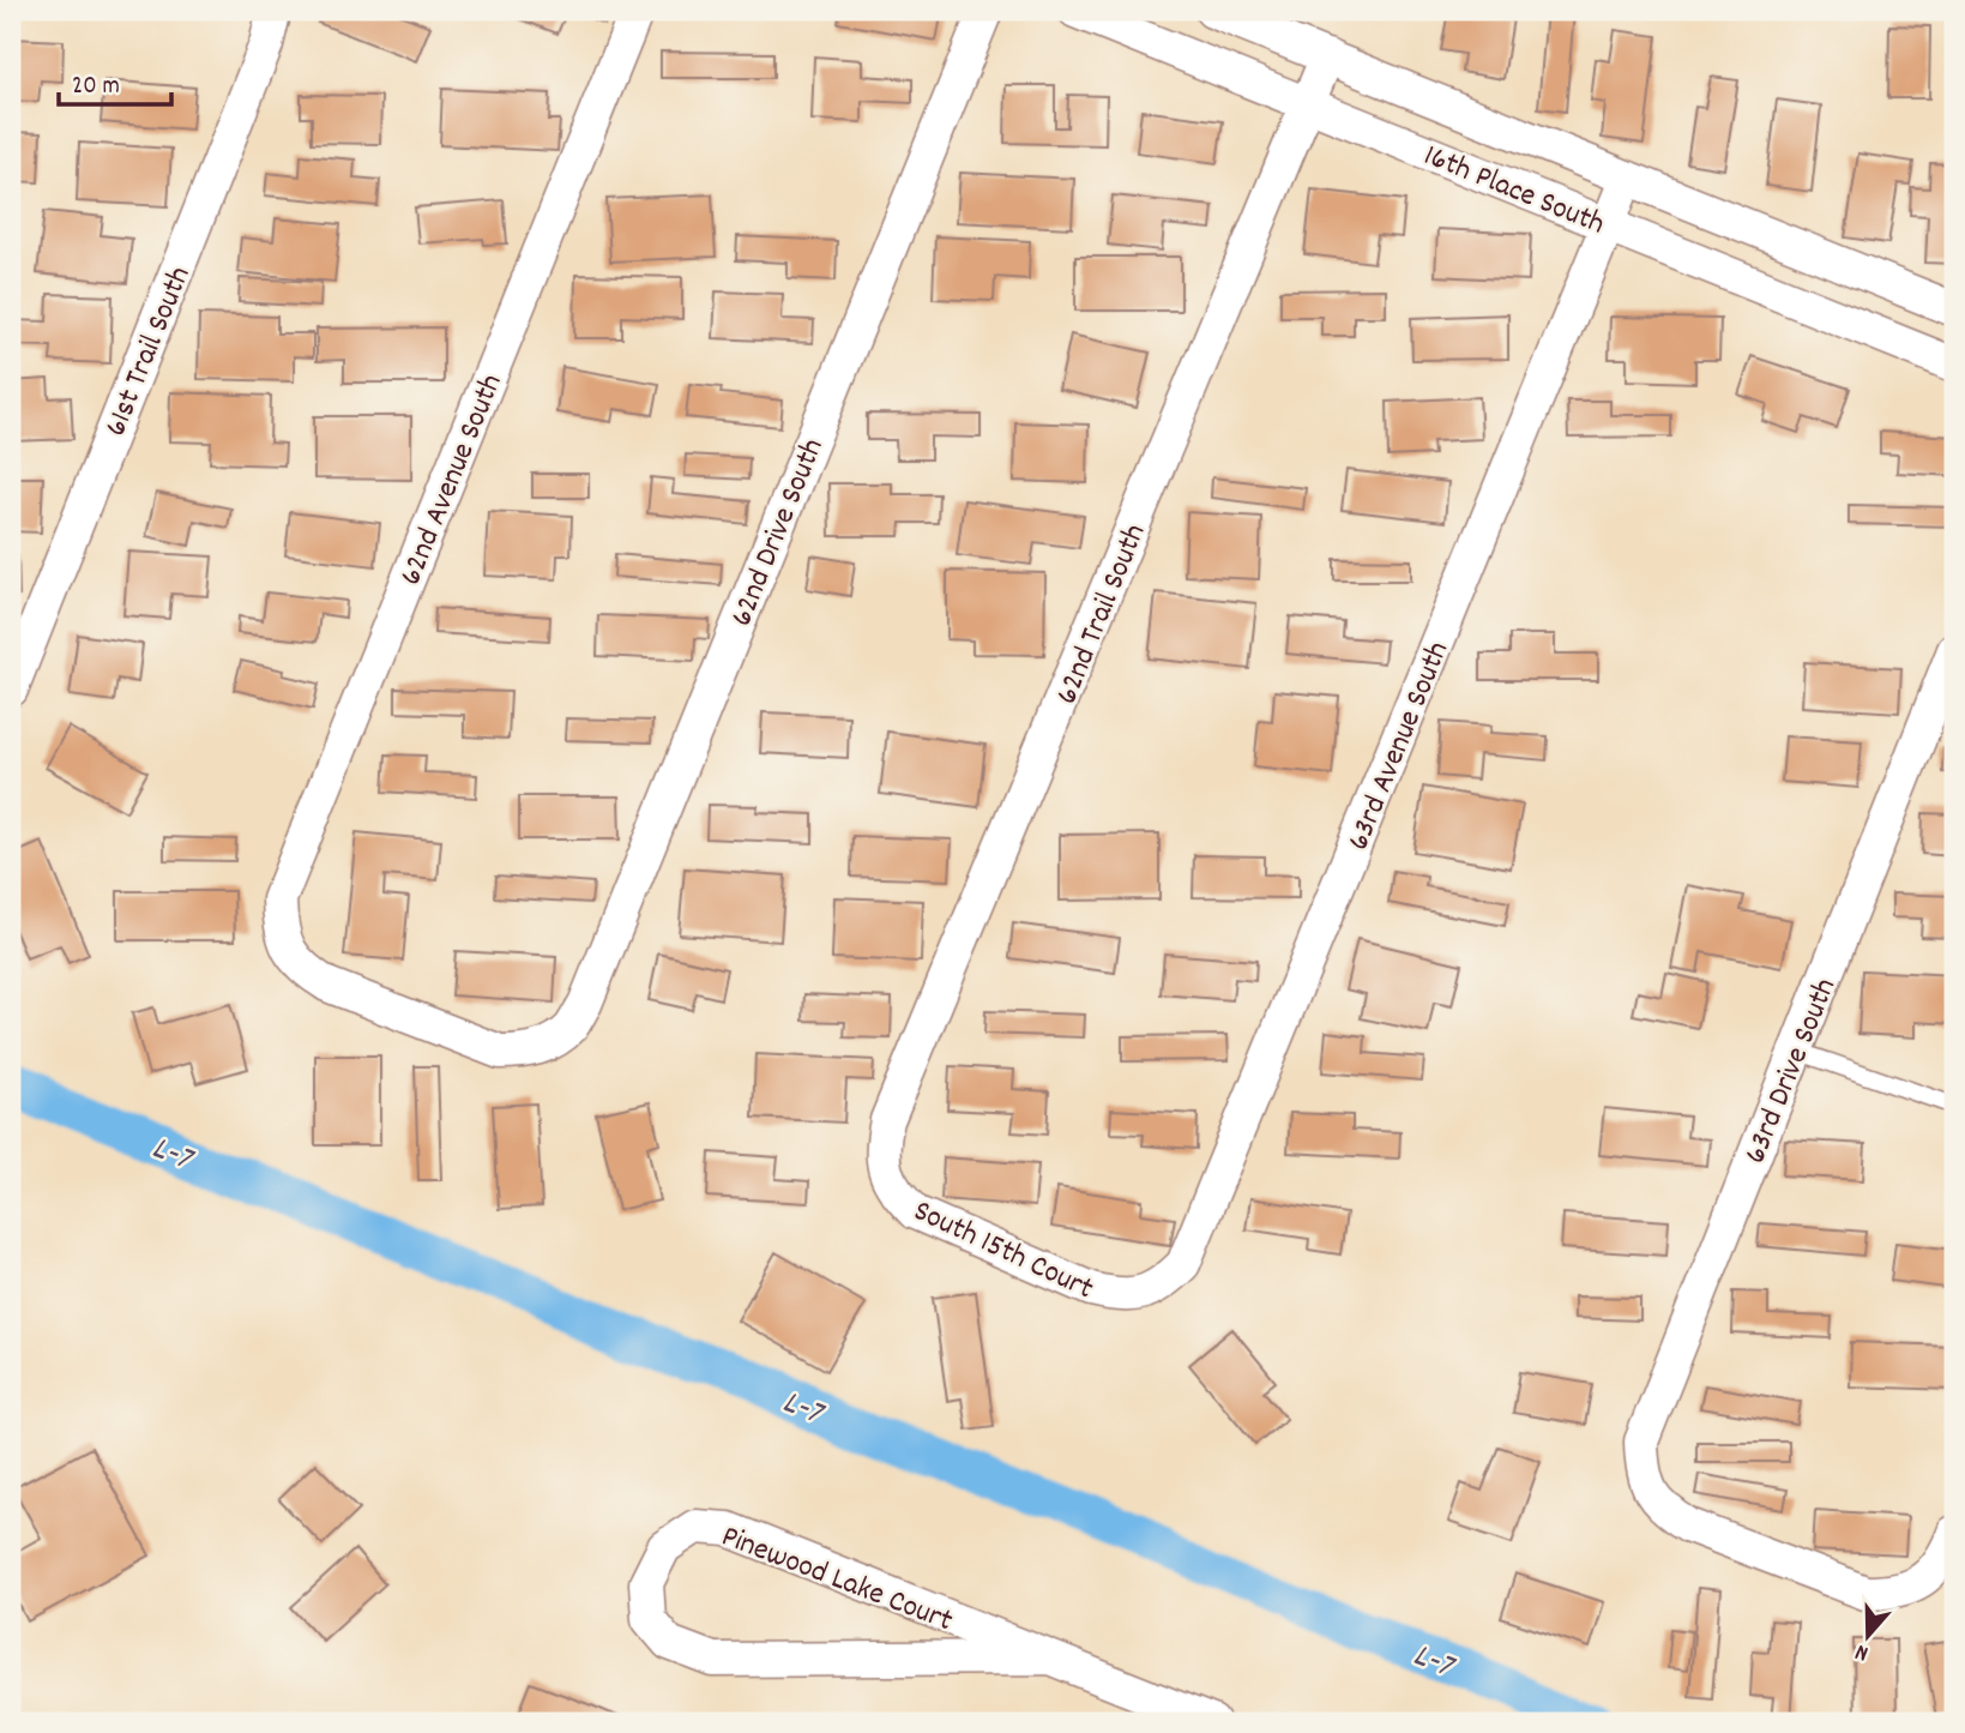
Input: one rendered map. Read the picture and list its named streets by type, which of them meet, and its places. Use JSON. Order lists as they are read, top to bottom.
{
  "streets": {
    "street": [
      "16th Place South",
      "61st Trail South",
      "62nd Avenue South",
      "62nd Drive South",
      "62nd Trail South",
      "63rd Avenue South",
      "63rd Drive South",
      "South 15th Court",
      "Pinewood Lake Court"
    ]
  },
  "crossings": [
    ["16th Place South", "62nd Trail South"],
    ["16th Place South", "63rd Avenue South"],
    ["62nd Avenue South", "62nd Drive South"],
    ["62nd Trail South", "South 15th Court"],
    ["63rd Avenue South", "South 15th Court"]
  ],
  "water": ["L-7"],
  "scale_bar": "20 m",
  "north": "bottom"
}
